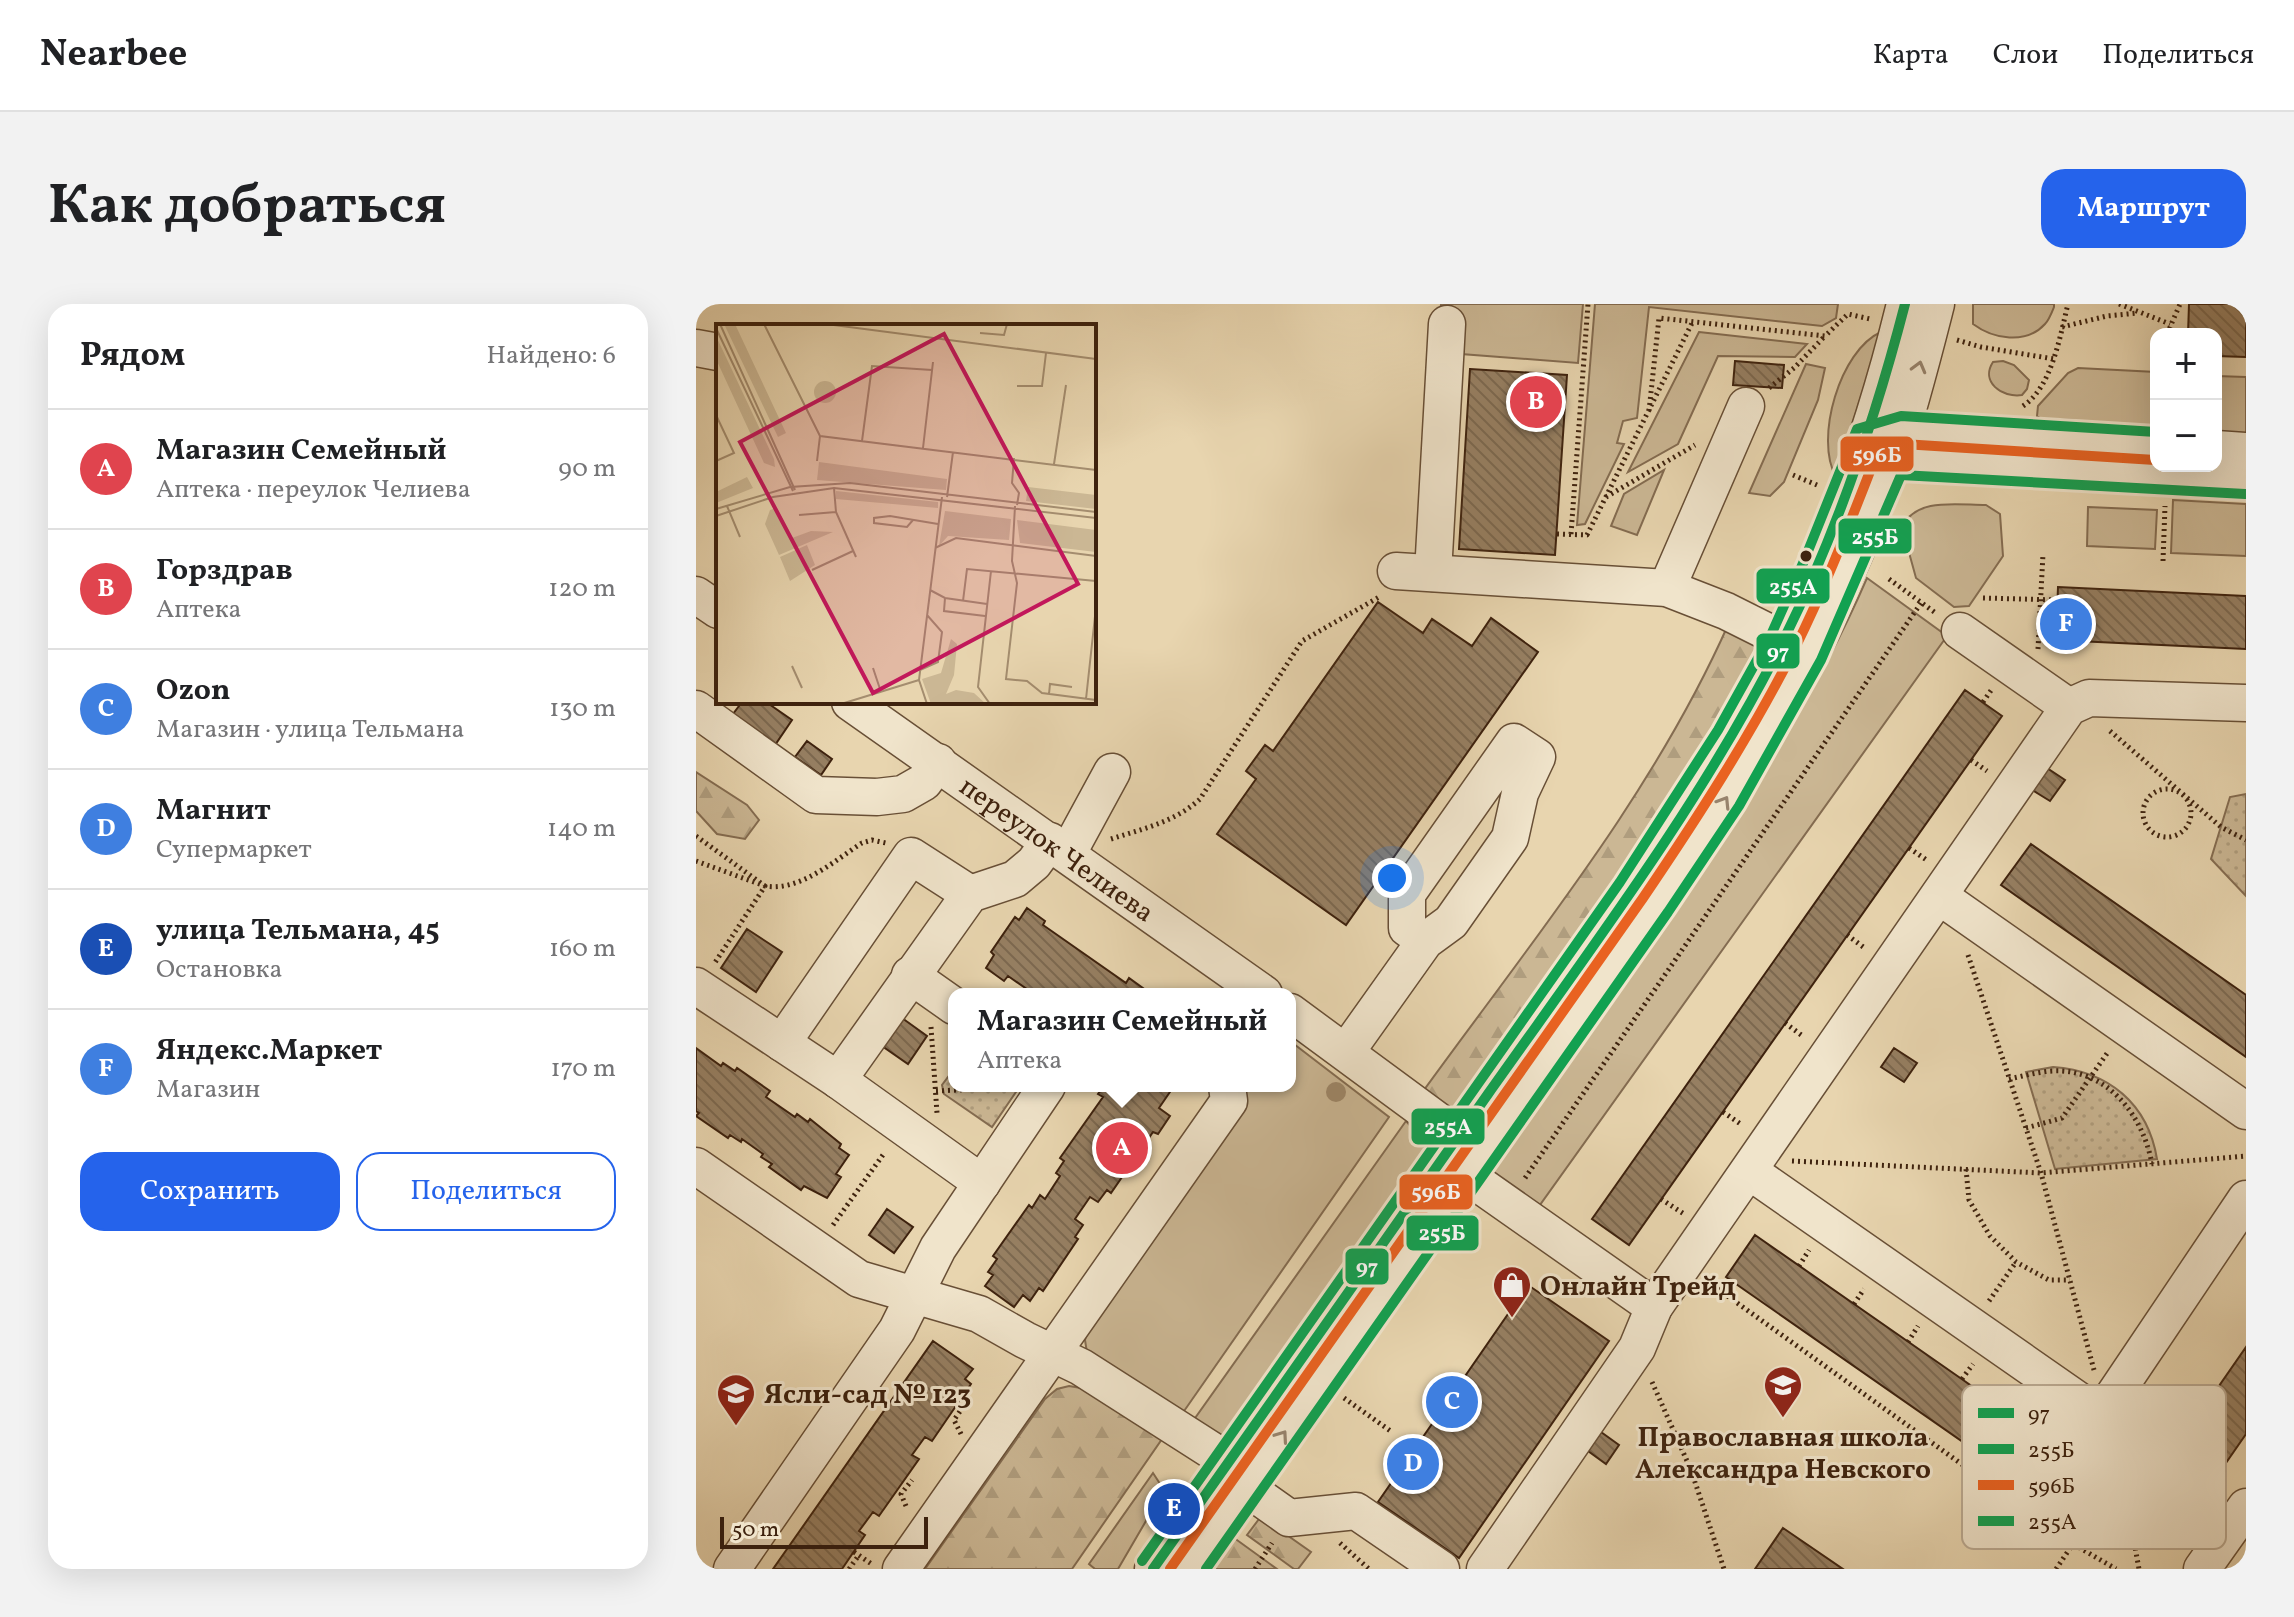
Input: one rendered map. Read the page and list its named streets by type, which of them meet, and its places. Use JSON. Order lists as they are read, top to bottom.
{
  "streets": {
    "street": ["переулок Челиева"]
  },
  "places": {
    "shop": ["Онлайн Трейд"],
    "school or university": ["Православная школа Александра Невского", "Ясли-сад № 123"]
  },
  "lines": [
    "transit line 97",
    "transit line 255А",
    "transit line 596Б",
    "transit line 255Б"
  ],
  "legend": [
    "97",
    "255Б",
    "596Б",
    "255А"
  ],
  "scale_bar": "50 m",
  "page": {
    "header": "Nearbee",
    "nav": ["Карта", "Слои", "Поделиться"],
    "title": "Как добраться",
    "buttons": [
      "Маршрут",
      ["Сохранить", "Поделиться"]
    ],
    "heading": ["Рядом", "Найдено: 6"],
    "map_buttons": ["+", "−"],
    "pins": [
      "B",
      "F",
      "A",
      "C",
      "D",
      "E"
    ],
    "list": [
      {
        "mark": "A",
        "name": "Магазин Семейный",
        "note": "Аптека · переулок Челиева",
        "value": "90 m"
      },
      {
        "mark": "B",
        "name": "Горздрав",
        "note": "Аптека",
        "value": "120 m"
      },
      {
        "mark": "C",
        "name": "Ozon",
        "note": "Магазин · улица Тельмана",
        "value": "130 m"
      },
      {
        "mark": "D",
        "name": "Магнит",
        "note": "Супермаркет",
        "value": "140 m"
      },
      {
        "mark": "E",
        "name": "улица Тельмана, 45",
        "note": "Остановка",
        "value": "160 m"
      },
      {
        "mark": "F",
        "name": "Яндекс.Маркет",
        "note": "Магазин",
        "value": "170 m"
      }
    ],
    "popup": ["Магазин Семейный", "Аптека"],
    "scale": "50 m"
  }
}
